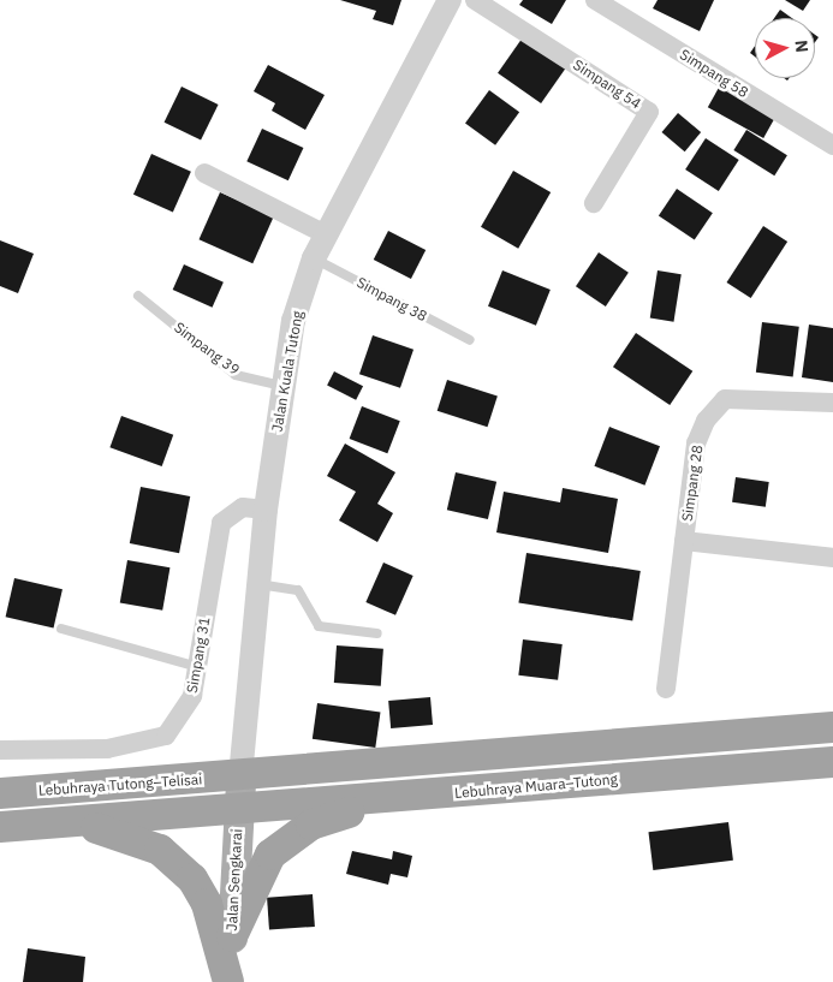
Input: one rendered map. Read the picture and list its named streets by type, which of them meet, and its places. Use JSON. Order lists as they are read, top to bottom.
{
  "streets": {
    "highway": ["Lebuhraya Tutong–Telisai", "Lebuhraya Muara–Tutong"],
    "main road": ["Jalan Sengkarai"],
    "street": [
      "Simpang 58",
      "Simpang 54",
      "Jalan Kuala Tutong",
      "Simpang 28",
      "Simpang 31"
    ],
    "lane": ["Simpang 38", "Simpang 39"]
  },
  "crossings": [
    ["Simpang 38", "Jalan Kuala Tutong"],
    ["Simpang 39", "Jalan Kuala Tutong"],
    ["Jalan Kuala Tutong", "Simpang 31"],
    ["Jalan Kuala Tutong", "Lebuhraya Tutong–Telisai"],
    ["Jalan Kuala Tutong", "Jalan Sengkarai"],
    ["Lebuhraya Tutong–Telisai", "Jalan Sengkarai"],
    ["Lebuhraya Muara–Tutong", "Jalan Sengkarai"]
  ],
  "north": "right"
}
